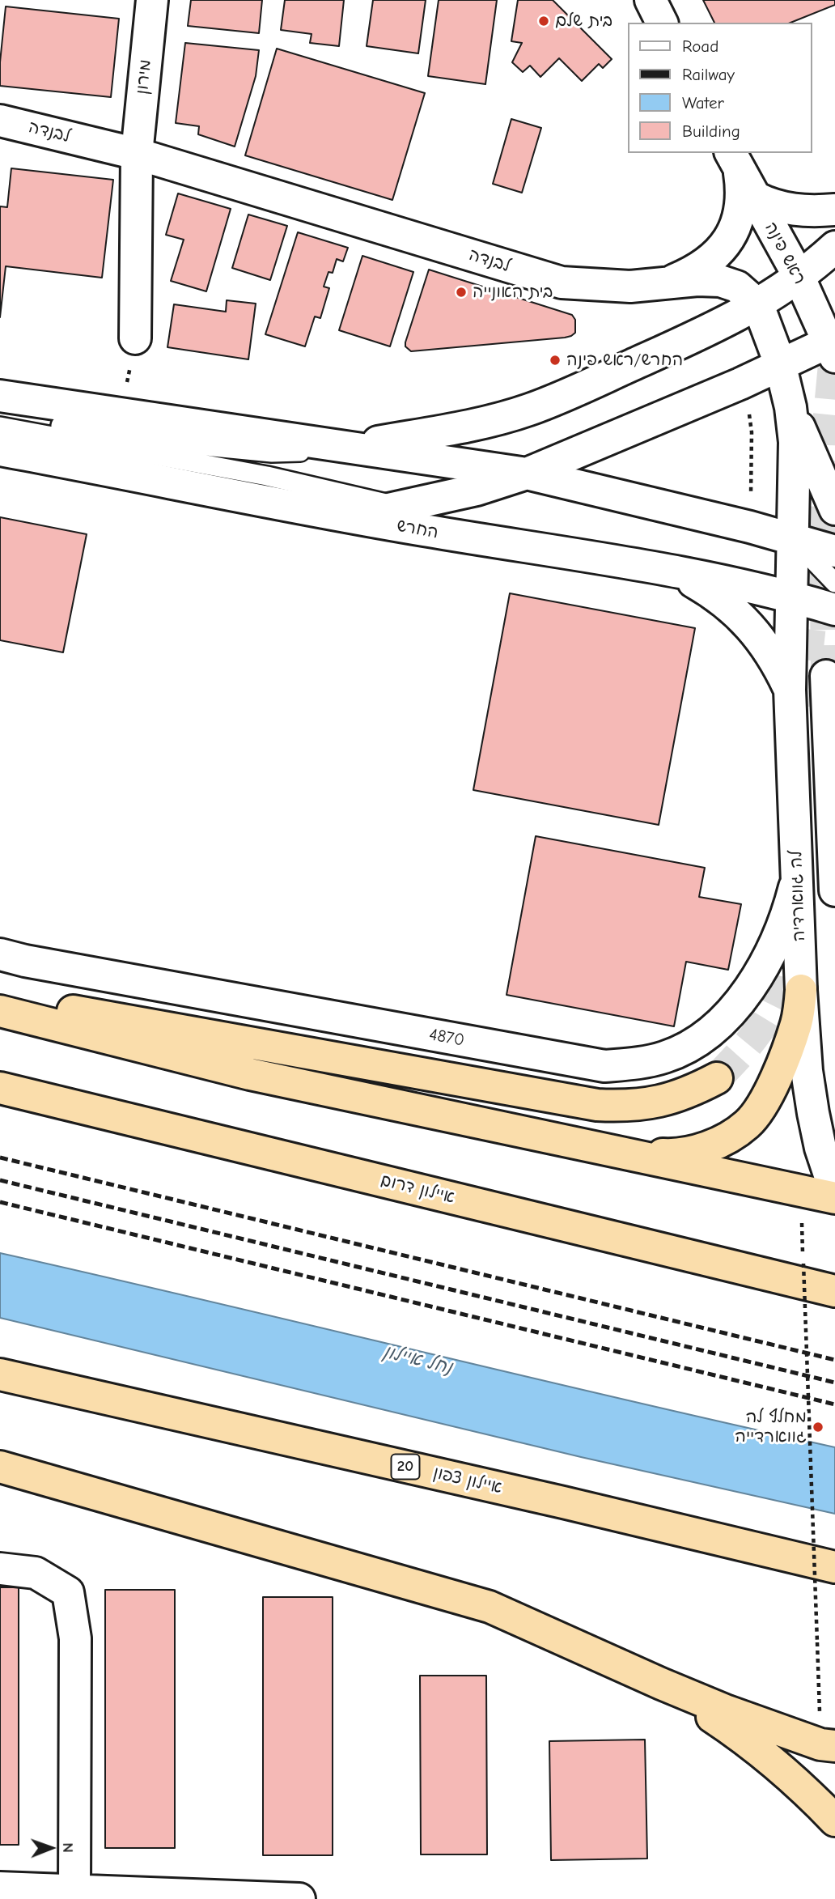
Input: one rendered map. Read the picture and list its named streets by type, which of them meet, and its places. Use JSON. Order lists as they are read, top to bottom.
{
  "streets": {
    "highway": ["איילון דרום", "20", "איילון צפון"],
    "street": [
      "מירון",
      "לבנדה",
      "ראש פינה",
      "החרש",
      "לה גווארדיה",
      "4870"
    ]
  },
  "crossings": [
    ["מירון", "לבנדה"],
    ["לבנדה", "החרש"],
    ["לבנדה", "לה גווארדיה"],
    ["החרש", "לה גווארדיה"],
    ["לה גווארדיה", "4870"]
  ],
  "water": ["נחל איילון"],
  "places": [
    "בית שלם",
    "בית האונייה",
    "החרש/ראש פינה",
    "מחלף לה גווארדייה"
  ],
  "legend": [
    "Road",
    "Railway",
    "Water",
    "Building"
  ],
  "north": "right"
}
